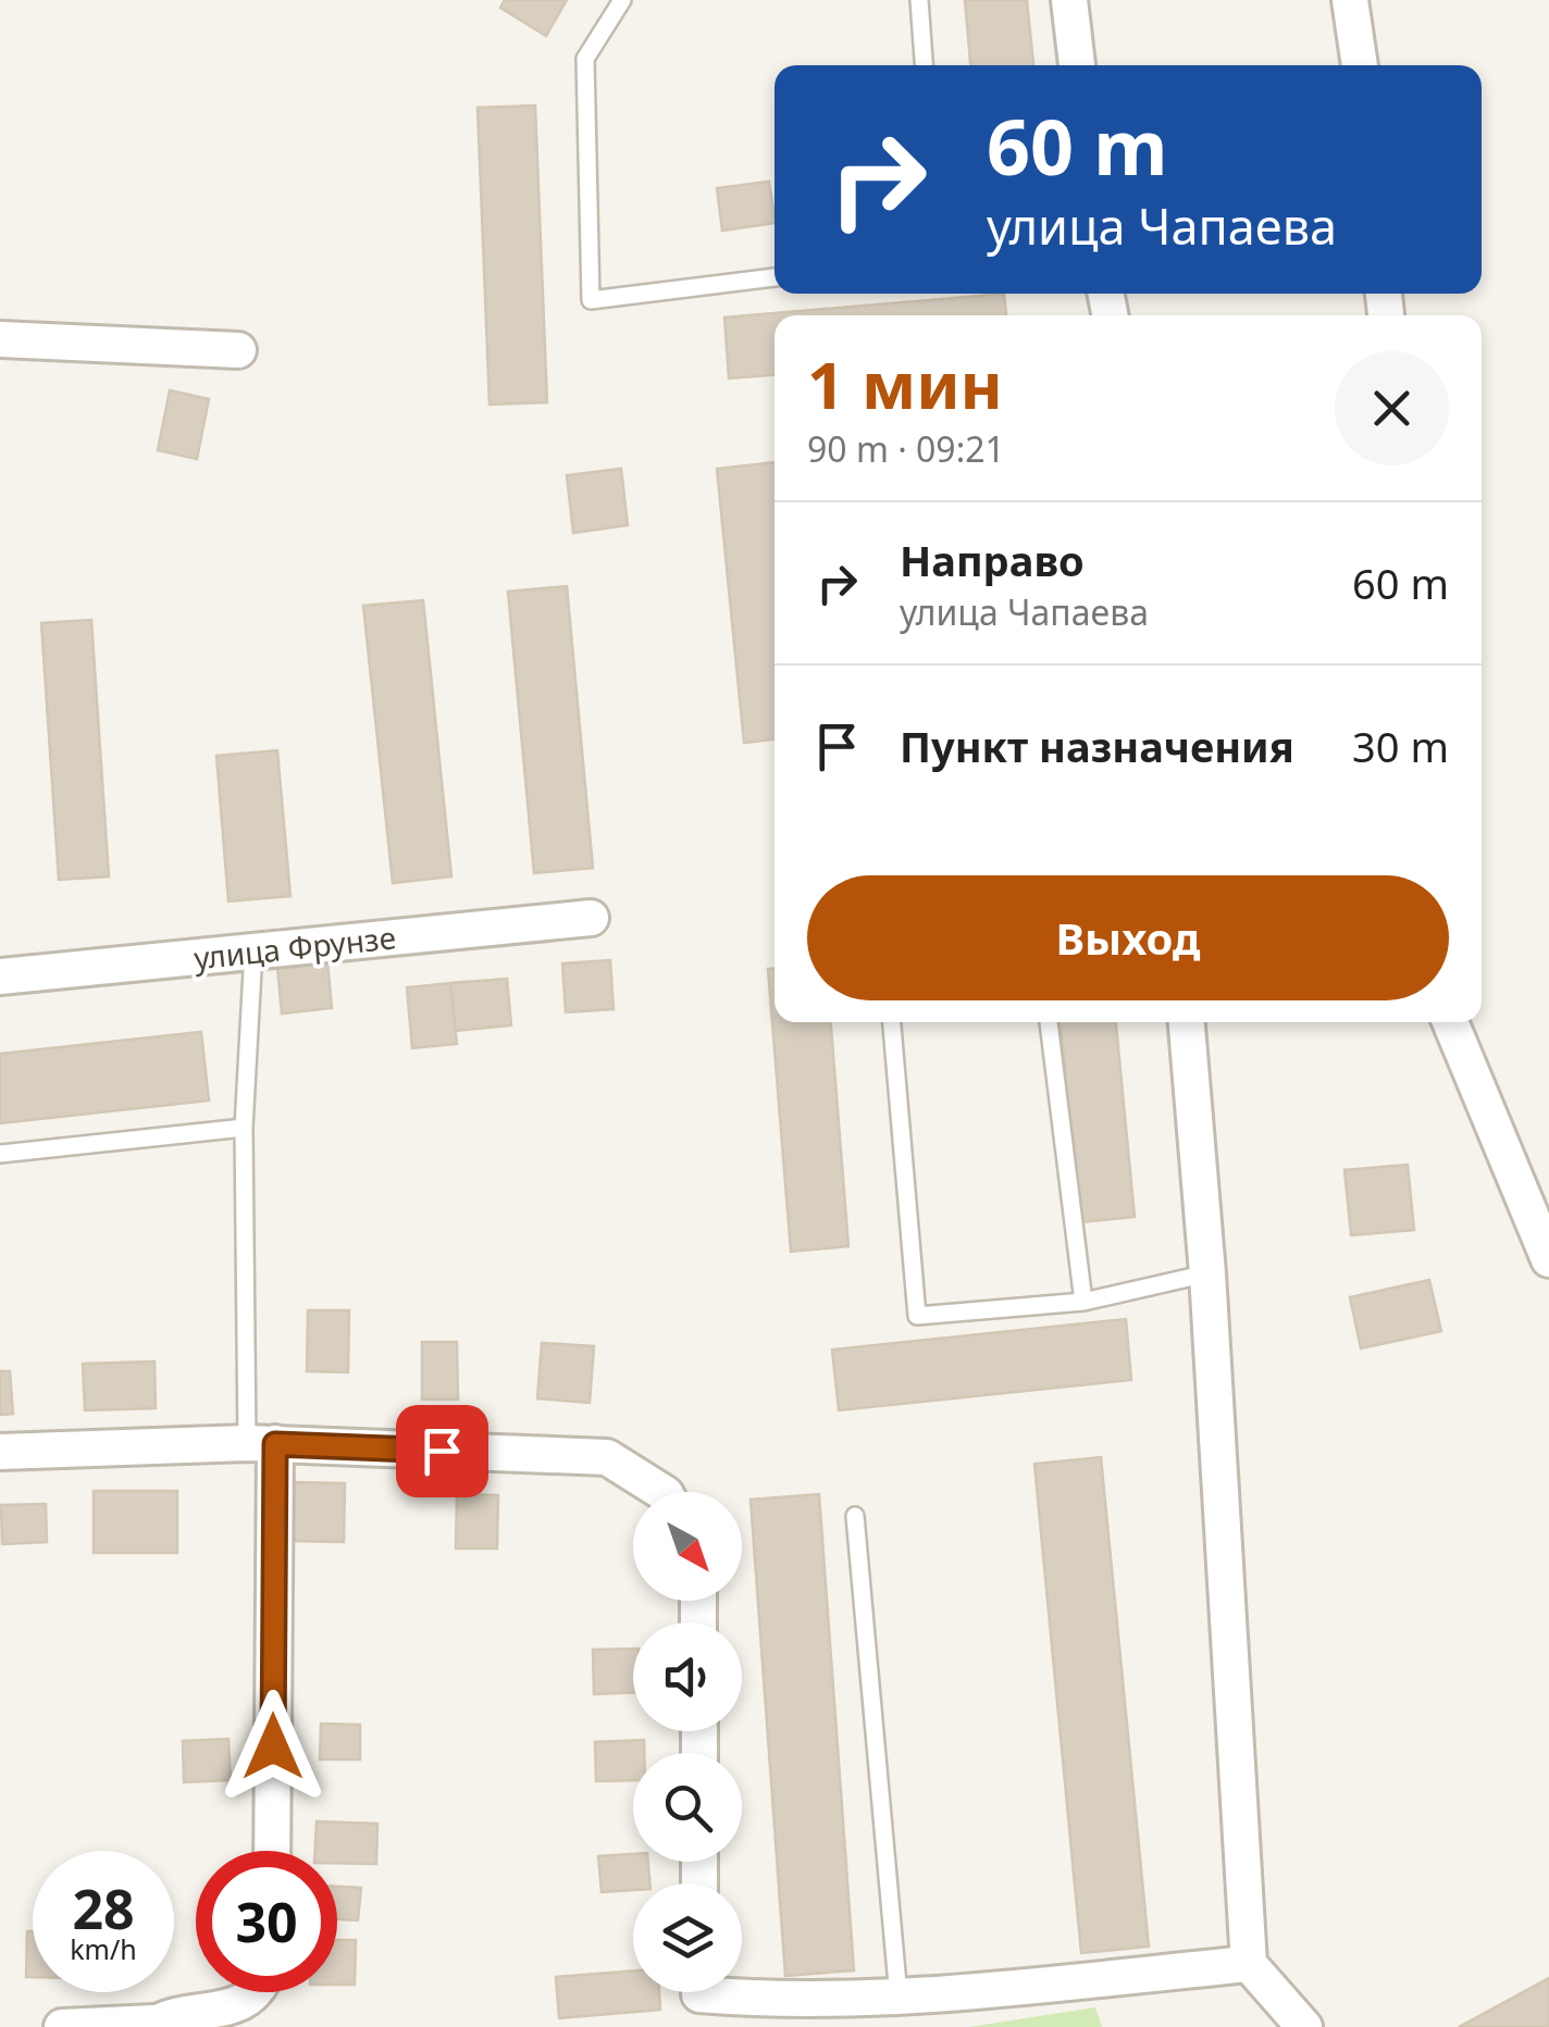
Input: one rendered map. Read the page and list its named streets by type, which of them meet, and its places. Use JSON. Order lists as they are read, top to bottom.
{
  "streets": {
    "street": ["улица Фрунзе"]
  },
  "north": "bottom right",
  "page": {
    "turn": ["60 m", "улица Чапаева"],
    "heading": ["1 мин", "90 m · 09:21"],
    "list": [
      {
        "name": "Направо",
        "note": "улица Чапаева",
        "value": "60 m"
      },
      {
        "name": "Пункт назначения",
        "value": "30 m"
      }
    ],
    "buttons": "Выход",
    "speed": "28 km/h",
    "limit": "30"
  }
}
